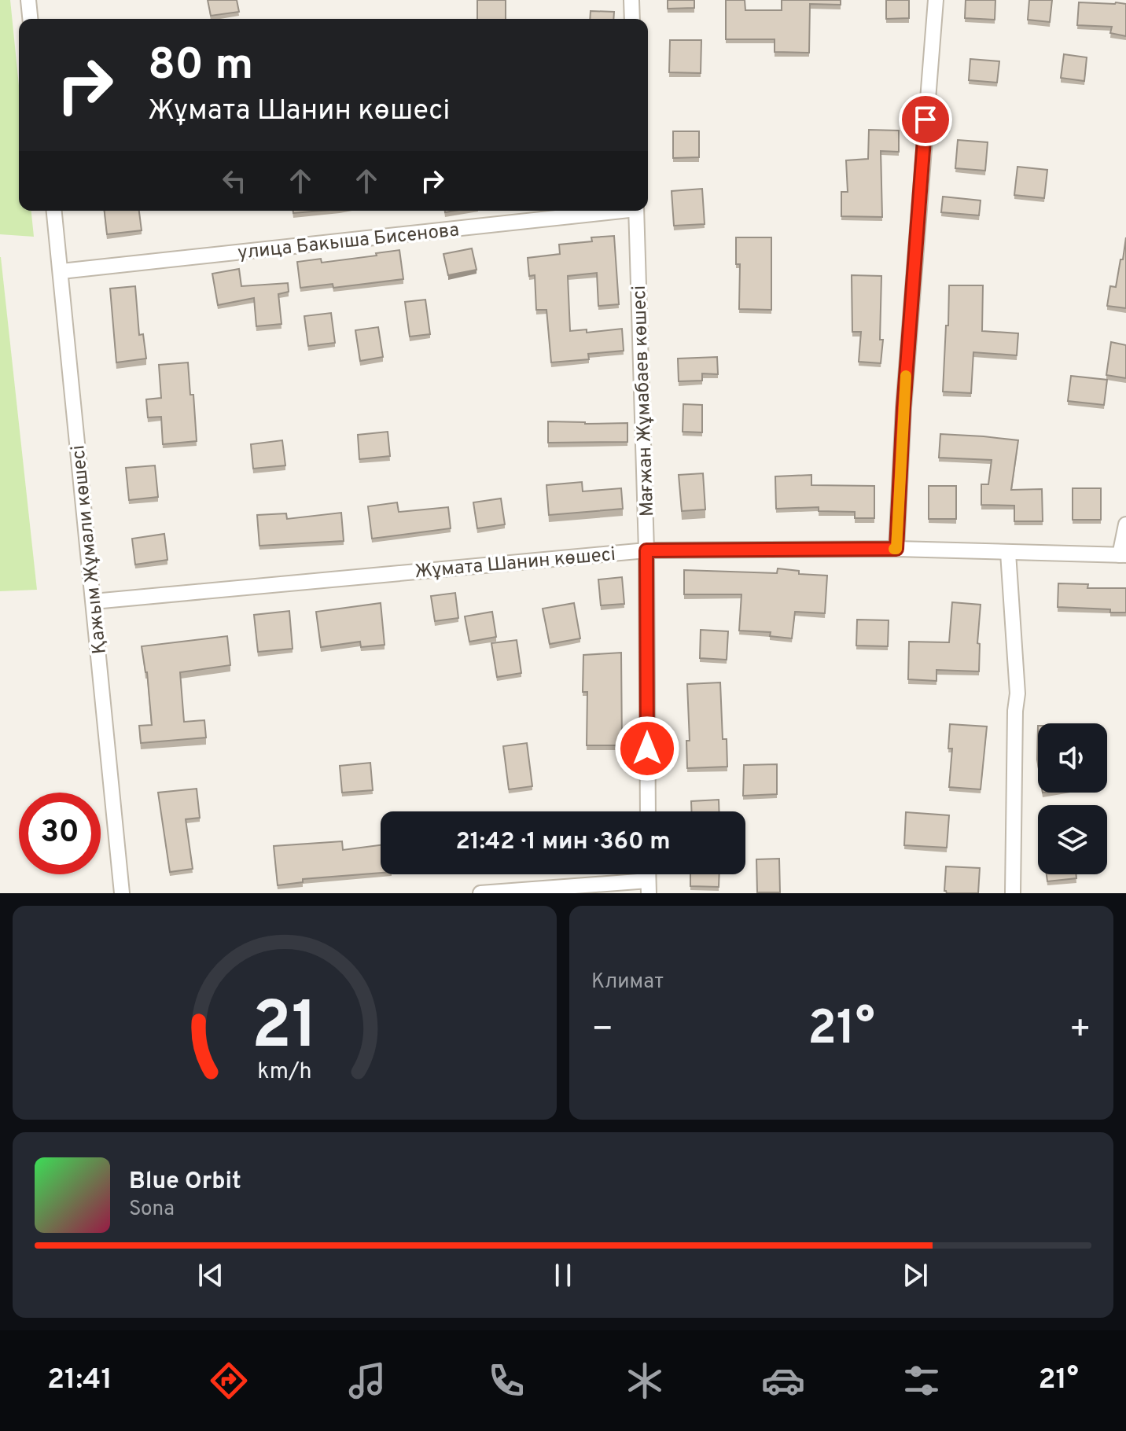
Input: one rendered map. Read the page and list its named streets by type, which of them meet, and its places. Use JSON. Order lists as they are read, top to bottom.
{
  "streets": {
    "street": [
      "улица Бакыша Бисенова",
      "Мағжан Жұмабаев көшесі",
      "Қажым Жұмали көшесі",
      "Жұмата Шанин көшесі"
    ]
  },
  "crossings": [
    ["улица Бакыша Бисенова", "Қажым Жұмали көшесі"],
    ["Мағжан Жұмабаев көшесі", "Жұмата Шанин көшесі"],
    ["Қажым Жұмали көшесі", "Жұмата Шанин көшесі"]
  ],
  "page": {
    "turn": ["80 m", "Жұмата Шанин көшесі"],
    "limit": "30",
    "trip": "21:42 · 1 мин · 360 m",
    "tile": "Климат",
    "heat": ["−", "21°", "+"],
    "song": ["Blue Orbit", "Sona"],
    "tabs": ["21:41", "21°"],
    "gauge": ["21", "km/h"]
  }
}
